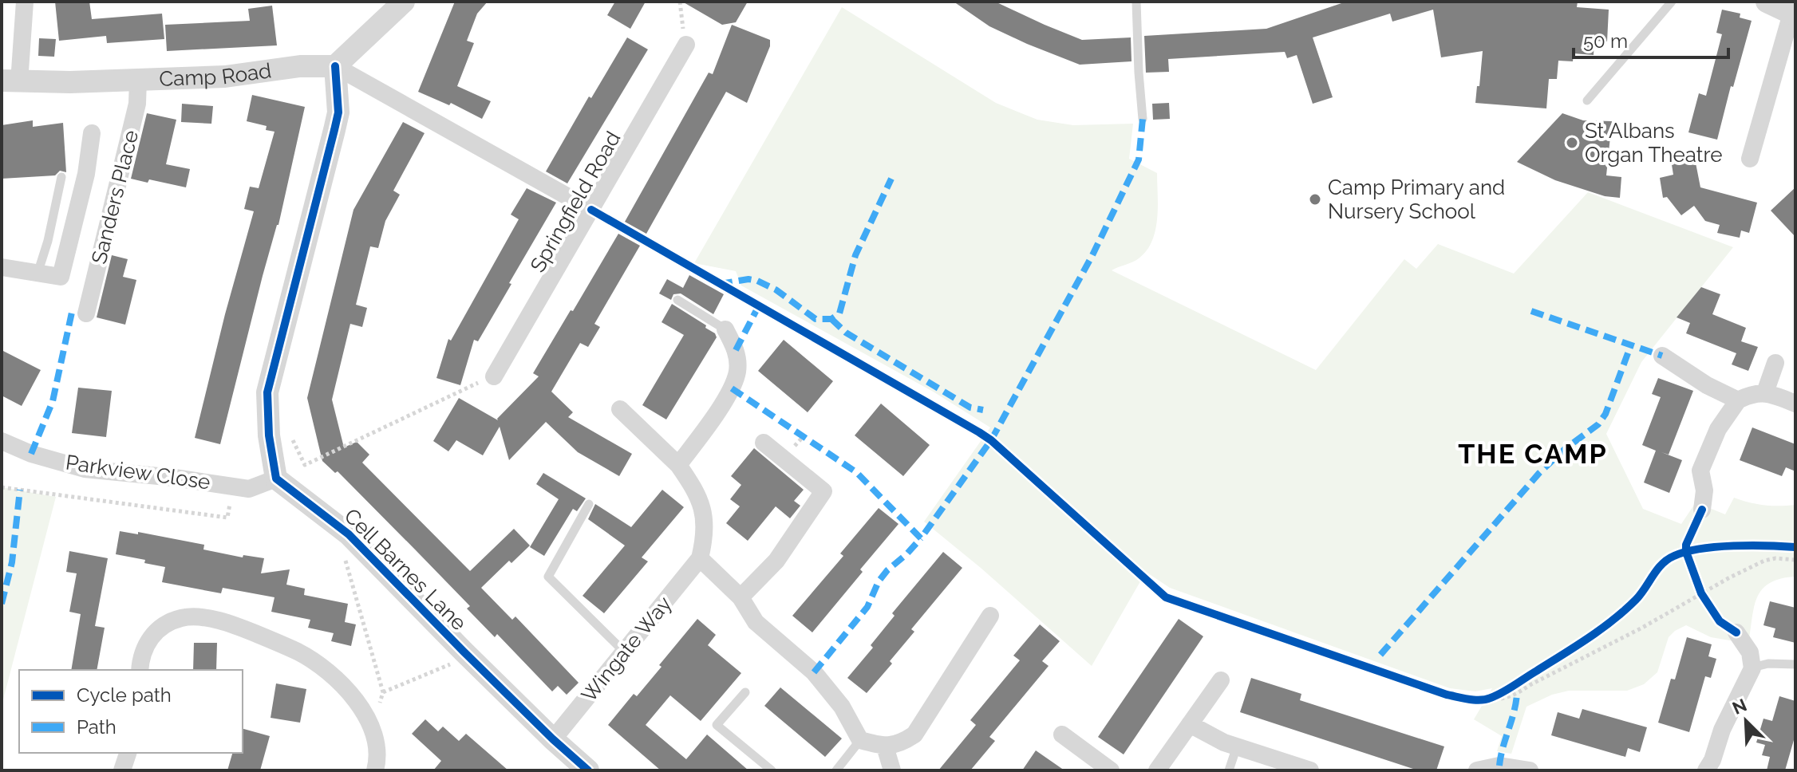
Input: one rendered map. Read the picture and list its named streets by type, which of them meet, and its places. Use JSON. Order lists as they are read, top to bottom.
{
  "streets": {
    "street": [
      "Camp Road",
      "Sanders Place",
      "Springfield Road",
      "Parkview Close",
      "Cell Barnes Lane",
      "Wingate Way"
    ]
  },
  "crossings": [
    ["Camp Road", "Sanders Place"],
    ["Camp Road", "Springfield Road"],
    ["Parkview Close", "Cell Barnes Lane"],
    ["Cell Barnes Lane", "Wingate Way"]
  ],
  "districts": ["THE CAMP"],
  "places": ["St Albans Organ Theatre", "Camp Primary and Nursery School"],
  "legend": ["Cycle path", "Path"],
  "scale_bar": "50 m",
  "north": "top left"
}
